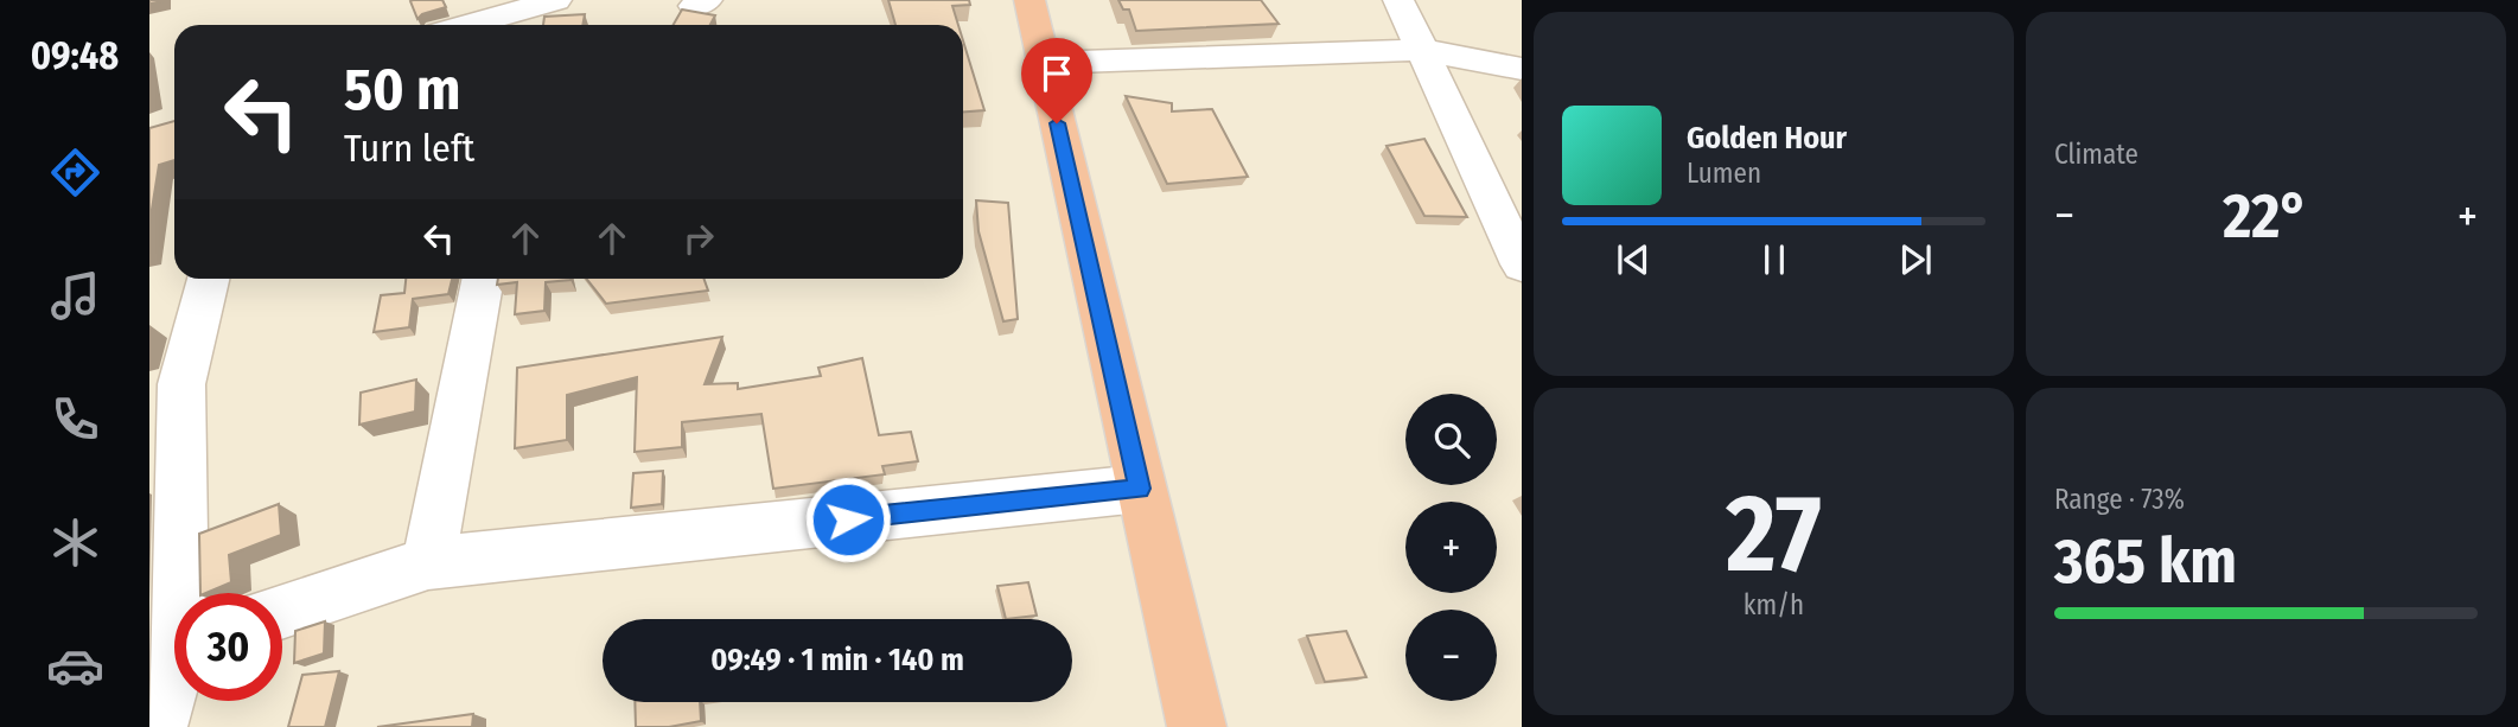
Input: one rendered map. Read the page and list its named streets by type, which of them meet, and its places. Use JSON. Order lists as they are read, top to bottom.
{
  "page": {
    "tabs": "09:48",
    "tile": [
      "Climate",
      ["27", "km/h"],
      ["Range · 73%", "365 km"]
    ],
    "turn": ["50 m", "Turn left"],
    "song": ["Golden Hour", "Lumen"],
    "heat": ["−", "22°", "+"],
    "map_buttons": ["+", "−"],
    "limit": "30",
    "trip": "09:49 · 1 min · 140 m"
  }
}
